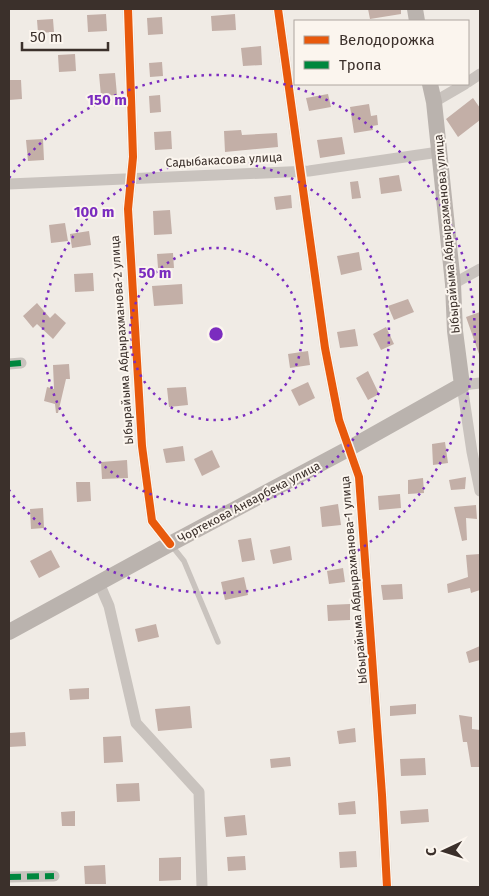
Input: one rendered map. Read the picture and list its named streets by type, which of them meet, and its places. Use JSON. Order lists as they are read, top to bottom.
{
  "streets": {
    "street": [
      "Садыбакасова улица",
      "Ыбырайыма Абдырахманова улица",
      "Ыбырайыма Абдырахманова-2 улица",
      "Чортекова Анварбека улица",
      "Ыбырайыма Абдырахманова-1 улица"
    ]
  },
  "crossings": [
    ["Садыбакасова улица", "Ыбырайыма Абдырахманова улица"],
    ["Садыбакасова улица", "Ыбырайыма Абдырахманова-2 улица"],
    ["Садыбакасова улица", "Ыбырайыма Абдырахманова-1 улица"],
    ["Ыбырайыма Абдырахманова улица", "Чортекова Анварбека улица"],
    ["Ыбырайыма Абдырахманова-2 улица", "Чортекова Анварбека улица"],
    ["Чортекова Анварбека улица", "Ыбырайыма Абдырахманова-1 улица"]
  ],
  "legend": ["Велодорожка", "Тропа"],
  "scale_bar": "50 m",
  "north": "left",
  "rings": ["150 m", "100 m", "50 m"]
}
